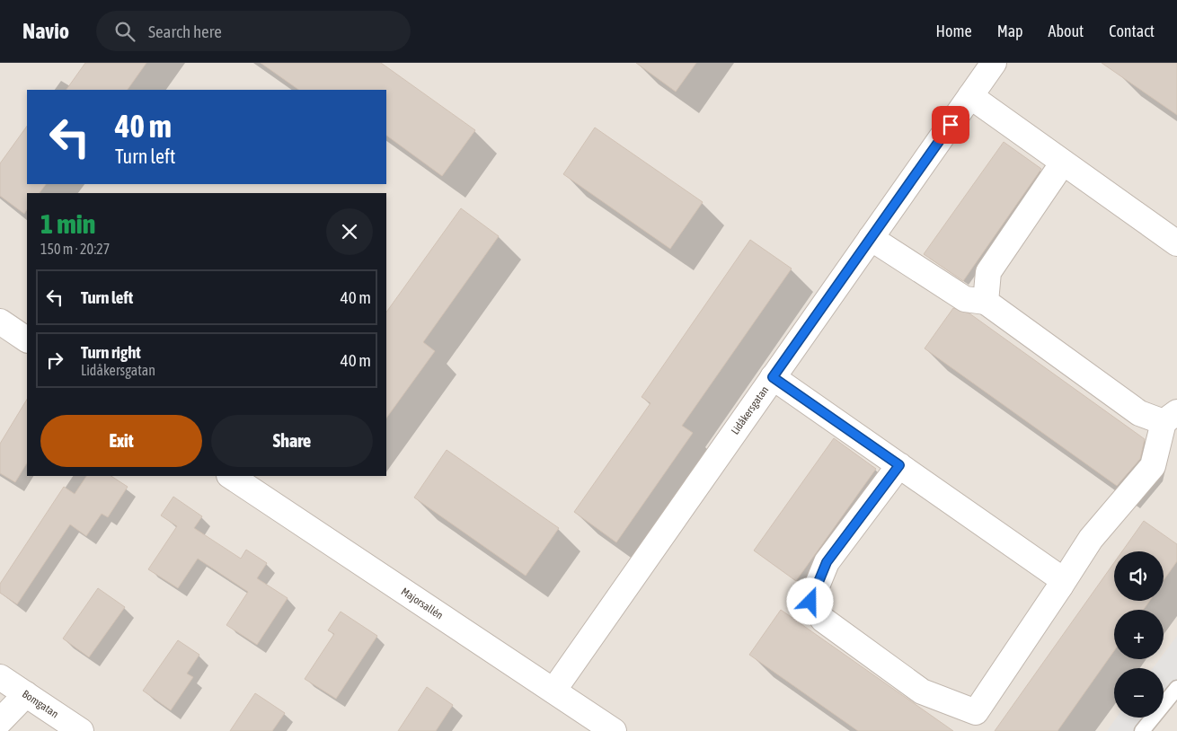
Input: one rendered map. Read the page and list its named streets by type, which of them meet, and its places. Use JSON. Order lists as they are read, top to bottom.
{
  "streets": {
    "street": ["Lidåkersgatan", "Majorsallén", "Bomgatan"]
  },
  "crossings": [
    ["Lidåkersgatan", "Majorsallén"]
  ],
  "page": {
    "header": "Navio",
    "search": "Search here",
    "nav": [
      "Home",
      "Map",
      "About",
      "Contact"
    ],
    "turn": ["40 m", "Turn left"],
    "heading": ["1 min", "150 m · 20:27"],
    "list": [
      {
        "name": "Turn left",
        "value": "40 m"
      },
      {
        "name": "Turn right",
        "note": "Lidåkersgatan",
        "value": "40 m"
      }
    ],
    "buttons": ["Exit", "Share"],
    "map_buttons": ["+", "−"]
  }
}
